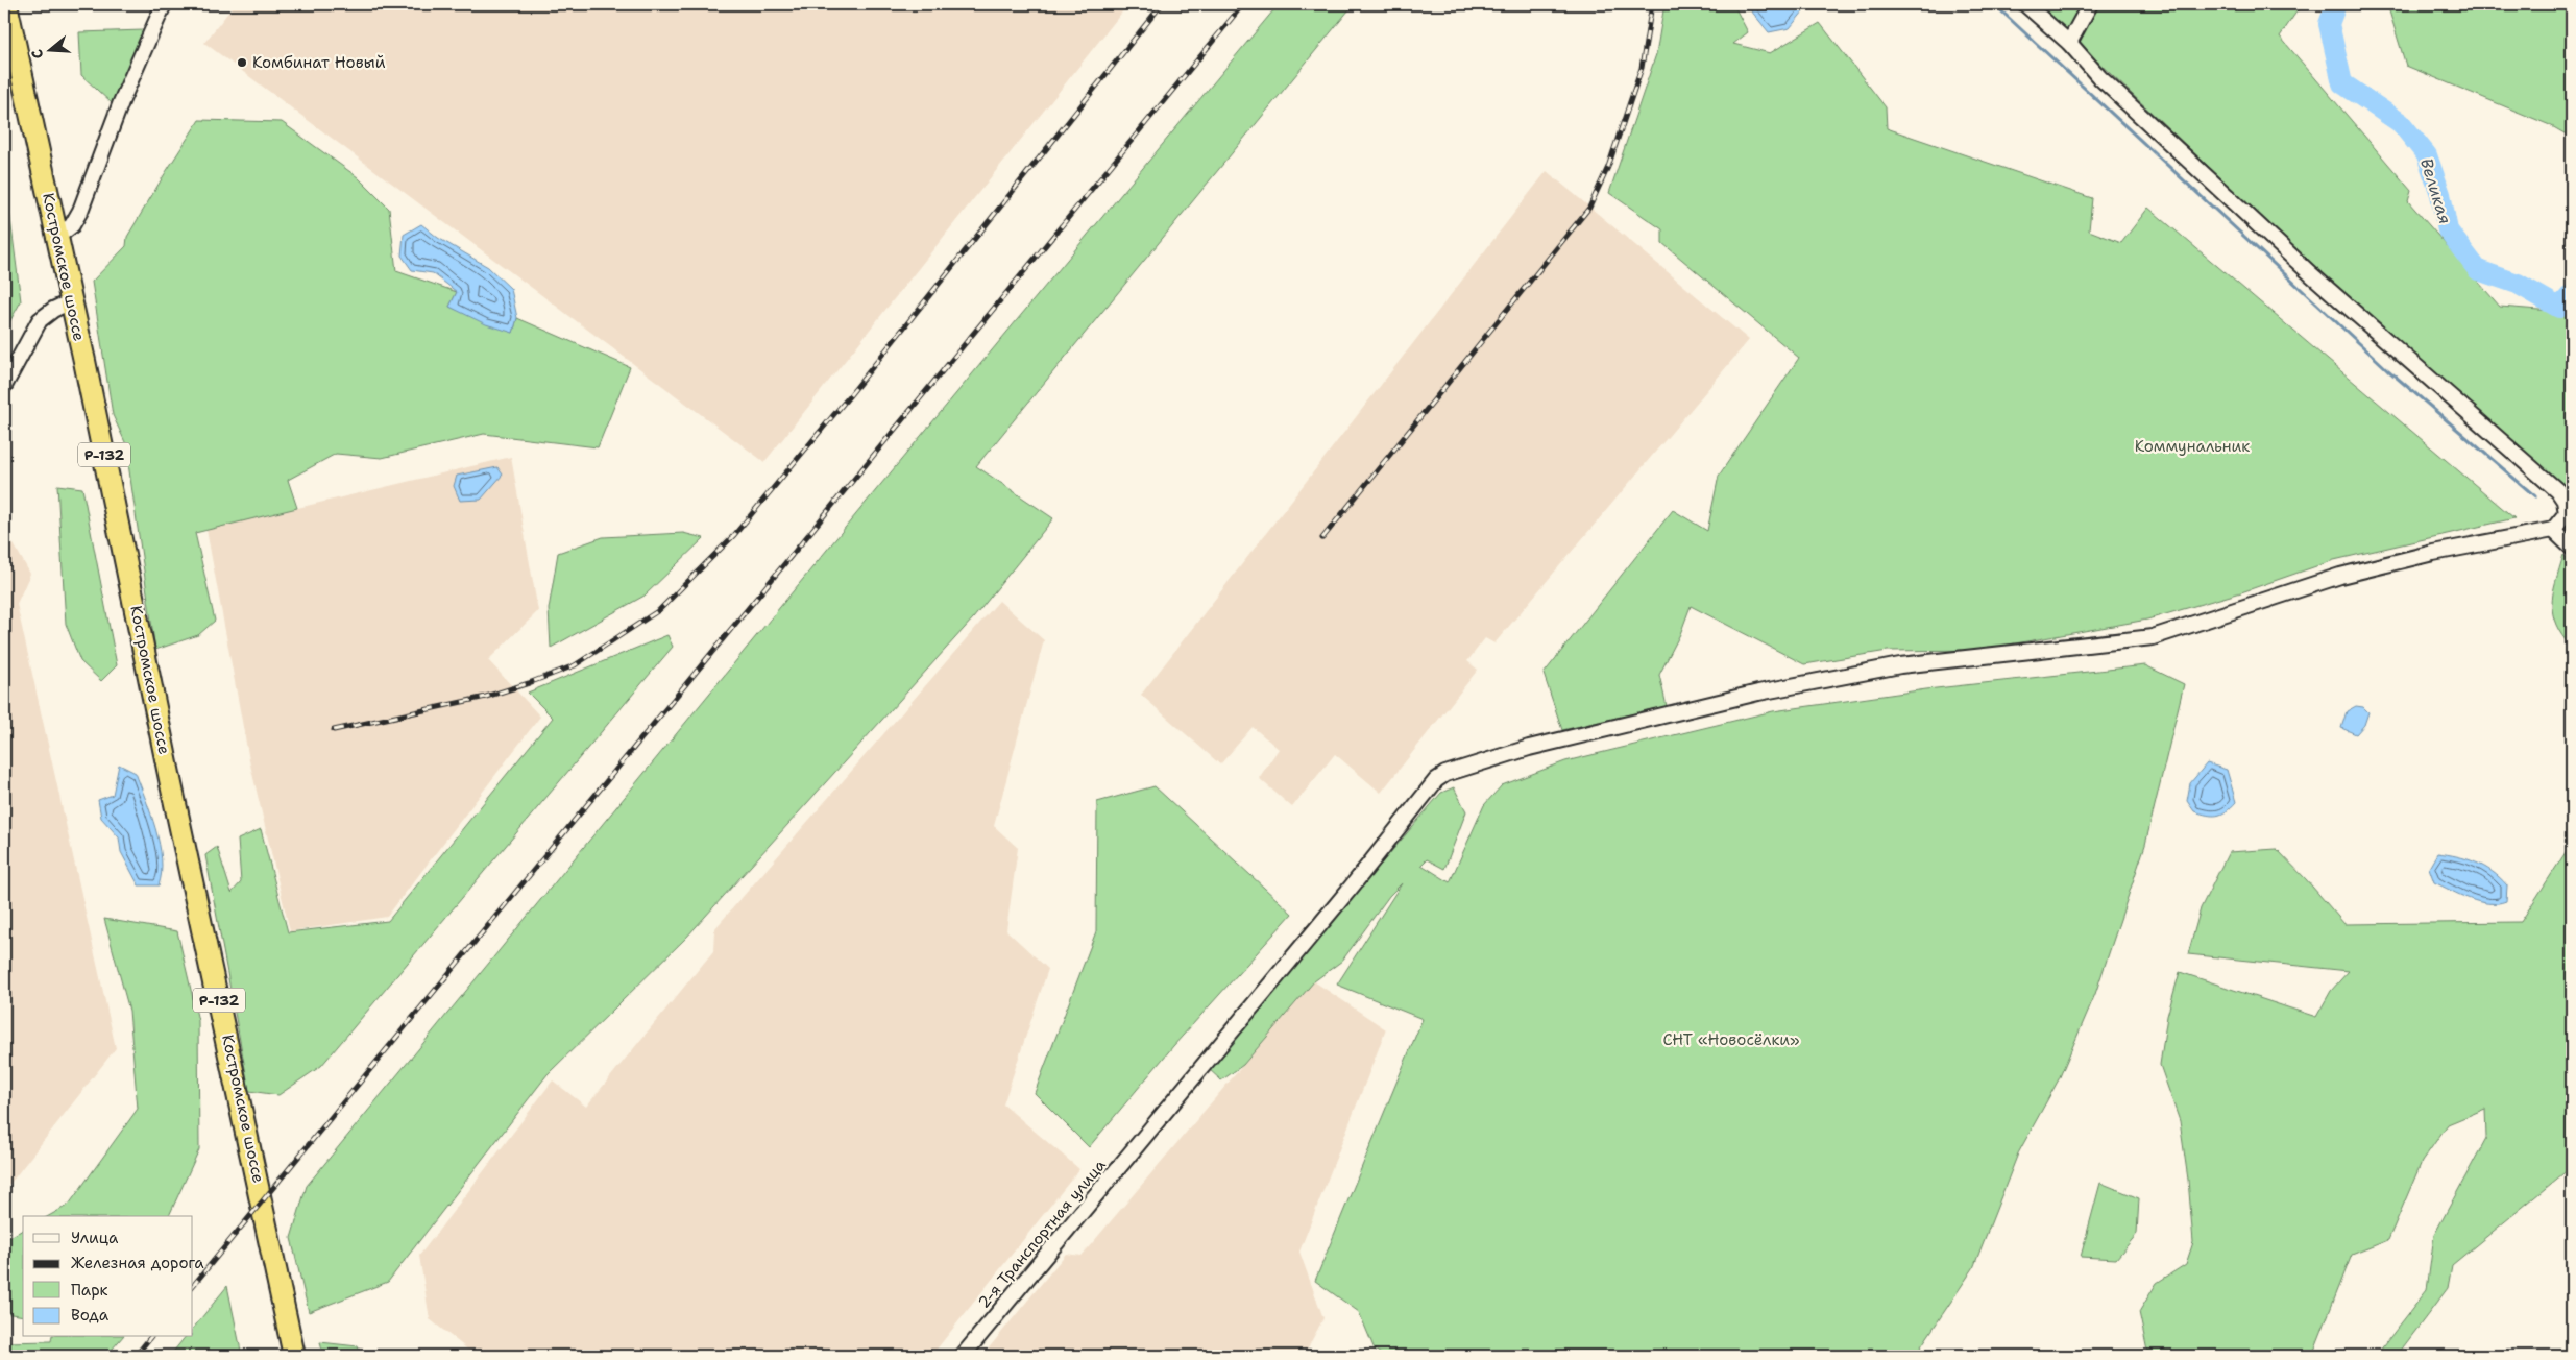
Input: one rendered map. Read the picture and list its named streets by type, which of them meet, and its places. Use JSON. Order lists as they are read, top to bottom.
{
  "streets": {
    "highway": ["Костромское шоссе", "Р-132"],
    "street": ["2-я Транспортная улица"]
  },
  "water": ["Великая"],
  "parks": ["Коммунальник", "СНТ «Новосёлки»"],
  "places": ["Комбинат Новый"],
  "legend": [
    "Улица",
    "Железная дорога",
    "Парк",
    "Вода"
  ],
  "north": "left"
}
